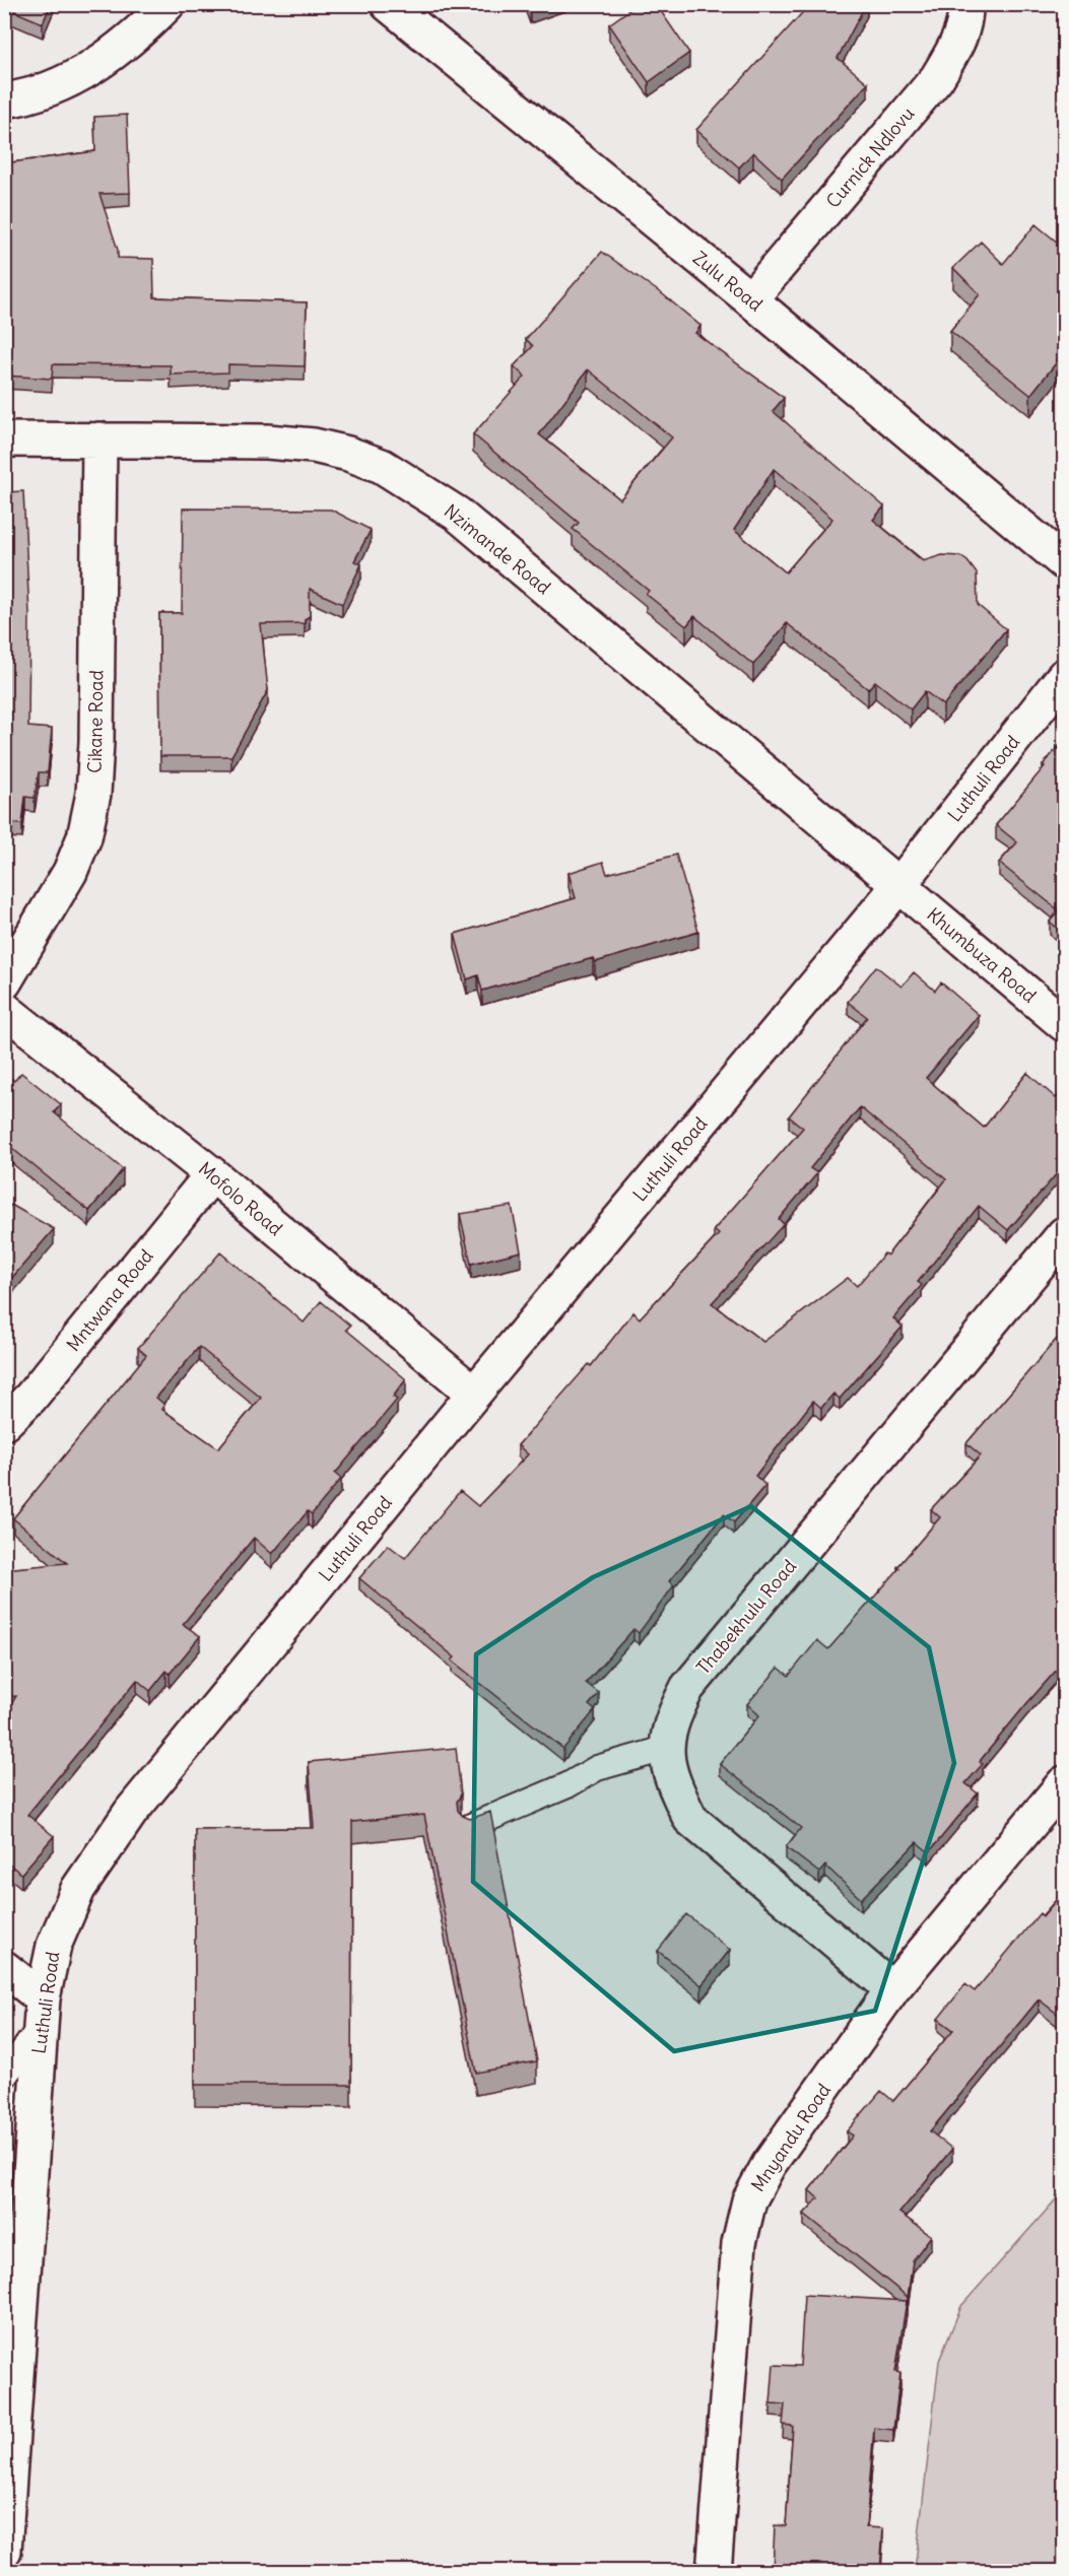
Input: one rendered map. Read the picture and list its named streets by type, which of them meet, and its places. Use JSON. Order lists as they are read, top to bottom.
{
  "streets": {
    "street": [
      "Curnick Ndlovu",
      "Zulu Road",
      "Nzimande Road",
      "Cikane Road",
      "Luthuli Road",
      "Khumbuza Road",
      "Mofolo Road",
      "Mntwana Road",
      "Thabekhulu Road",
      "Mnyandu Road"
    ]
  },
  "crossings": [
    ["Curnick Ndlovu", "Zulu Road"],
    ["Nzimande Road", "Cikane Road"],
    ["Nzimande Road", "Luthuli Road"],
    ["Nzimande Road", "Khumbuza Road"],
    ["Luthuli Road", "Khumbuza Road"],
    ["Luthuli Road", "Mofolo Road"],
    ["Mofolo Road", "Mntwana Road"],
    ["Thabekhulu Road", "Mnyandu Road"]
  ]
}
